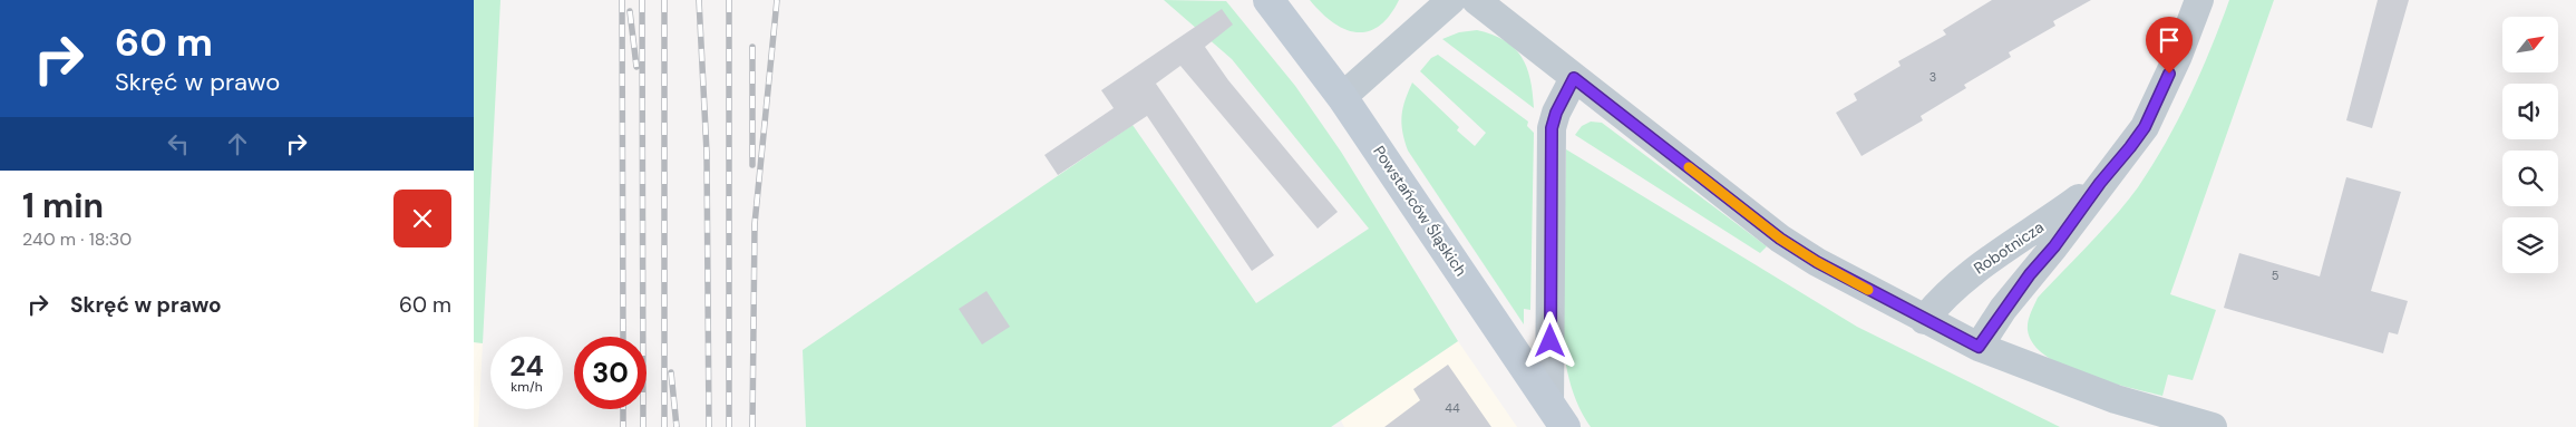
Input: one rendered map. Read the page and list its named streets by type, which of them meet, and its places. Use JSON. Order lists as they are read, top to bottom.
{
  "streets": {
    "main road": ["Powstańców Śląskich"],
    "street": ["Robotnicza"]
  },
  "house_numbers": ["3", "5", "44"],
  "north": "top right",
  "page": {
    "turn": ["60 m", "Skręć w prawo"],
    "heading": ["1 min", "240 m · 18:30"],
    "list": [
      {
        "name": "Skręć w prawo",
        "value": "60 m"
      }
    ],
    "speed": "24 km/h",
    "limit": "30"
  }
}
